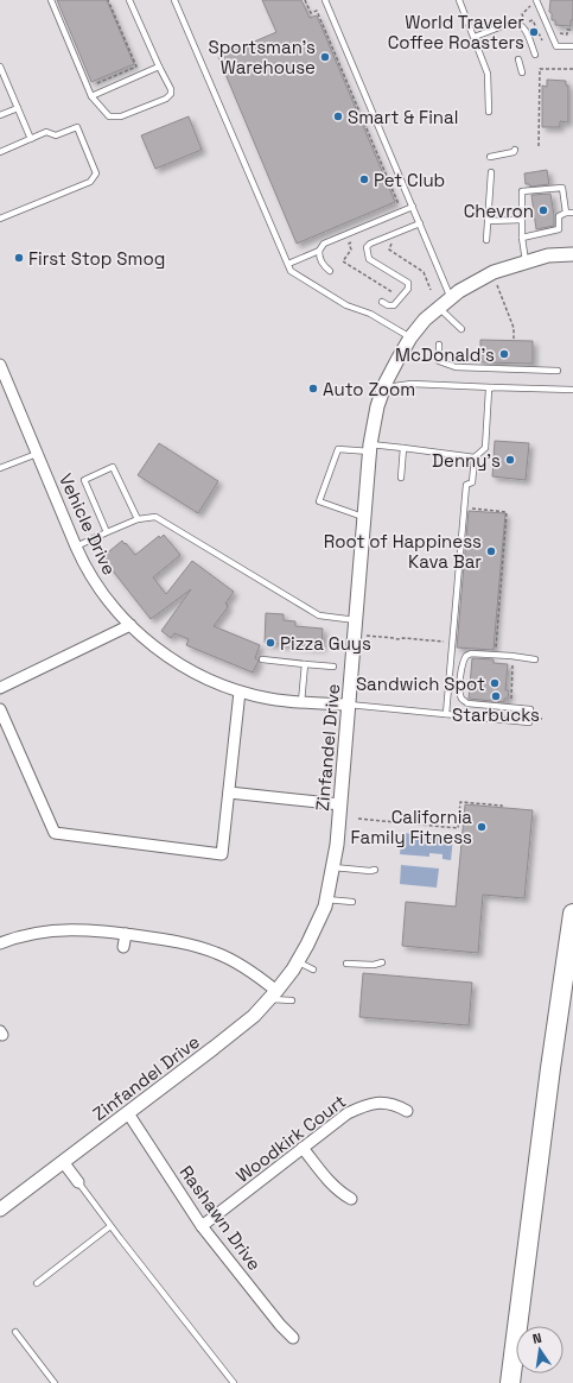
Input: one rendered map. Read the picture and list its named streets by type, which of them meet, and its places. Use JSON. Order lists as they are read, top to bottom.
{
  "streets": {
    "street": [
      "Vehicle Drive",
      "Zinfandel Drive",
      "Woodkirk Court",
      "Rashawn Drive"
    ]
  },
  "crossings": [
    ["Vehicle Drive", "Zinfandel Drive"],
    ["Zinfandel Drive", "Rashawn Drive"],
    ["Woodkirk Court", "Rashawn Drive"]
  ],
  "places": [
    "World Traveler Coffee Roasters",
    "Sportsman's Warehouse",
    "Smart & Final",
    "Pet Club",
    "Chevron",
    "First Stop Smog",
    "McDonald's",
    "Auto Zoom",
    "Denny's",
    "Root of Happiness Kava Bar",
    "Pizza Guys",
    "Sandwich Spot",
    "Starbucks",
    "California Family Fitness"
  ],
  "north": "top"
}
